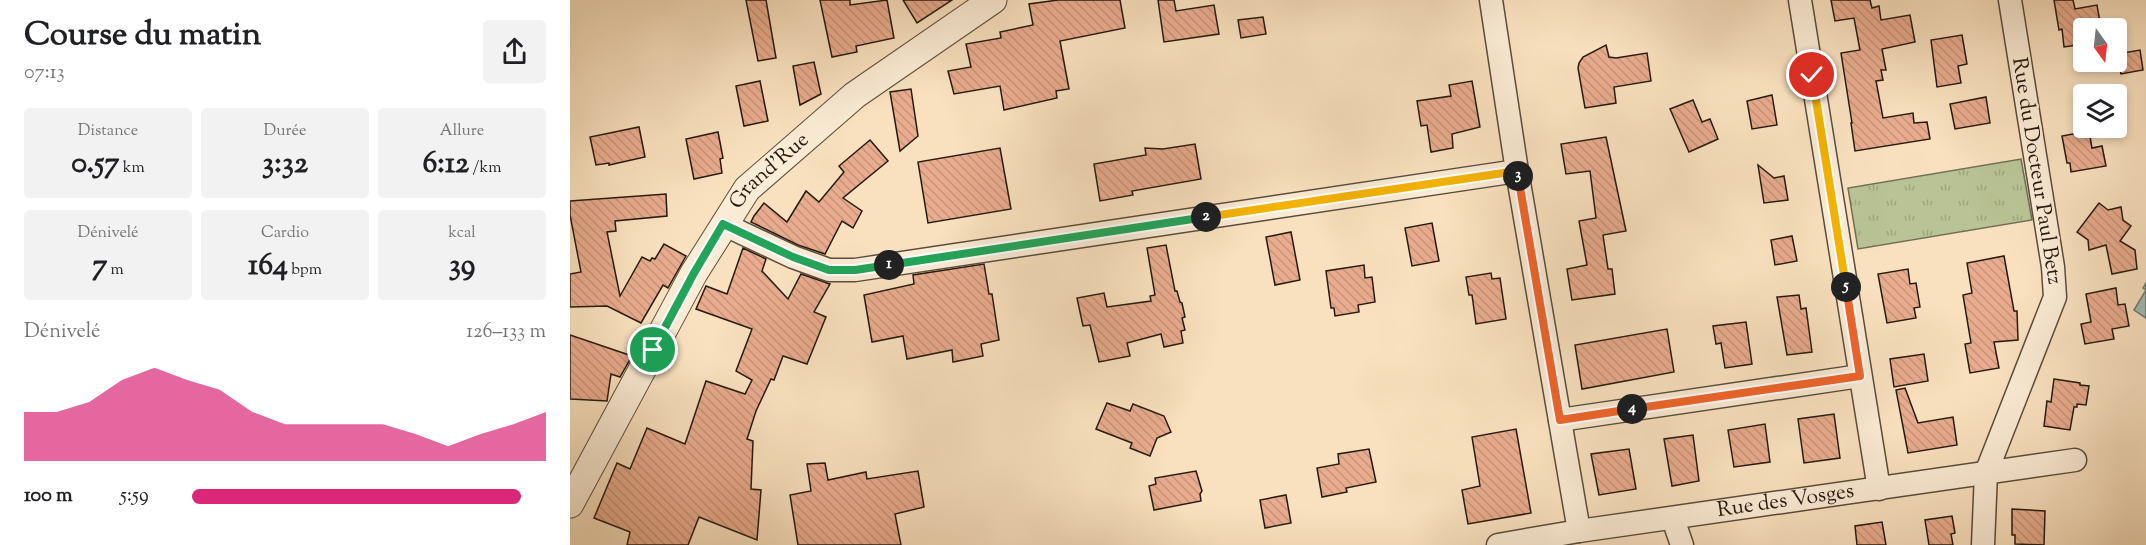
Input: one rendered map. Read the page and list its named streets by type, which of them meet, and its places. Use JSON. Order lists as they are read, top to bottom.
{
  "streets": {
    "street": ["Rue du Docteur Paul Betz", "Grand'Rue", "Rue des Vosges"]
  },
  "crossings": [
    ["Rue du Docteur Paul Betz", "Rue des Vosges"]
  ],
  "north": "bottom",
  "page": {
    "heading": ["Course du matin", "07:13"],
    "stats": [
      ["Distance", "0.57 km"],
      ["Durée", "3:32"],
      ["Allure", "6:12 /km"],
      ["Dénivelé", "7 m"],
      ["Cardio", "164 bpm"],
      ["kcal", "39"]
    ],
    "pins": [
      "3",
      "2",
      "1",
      "5",
      "4"
    ],
    "chart": ["Dénivelé", "126–133 m"],
    "list": [
      {
        "name": "100 m",
        "note": "5:59"
      }
    ]
  }
}
